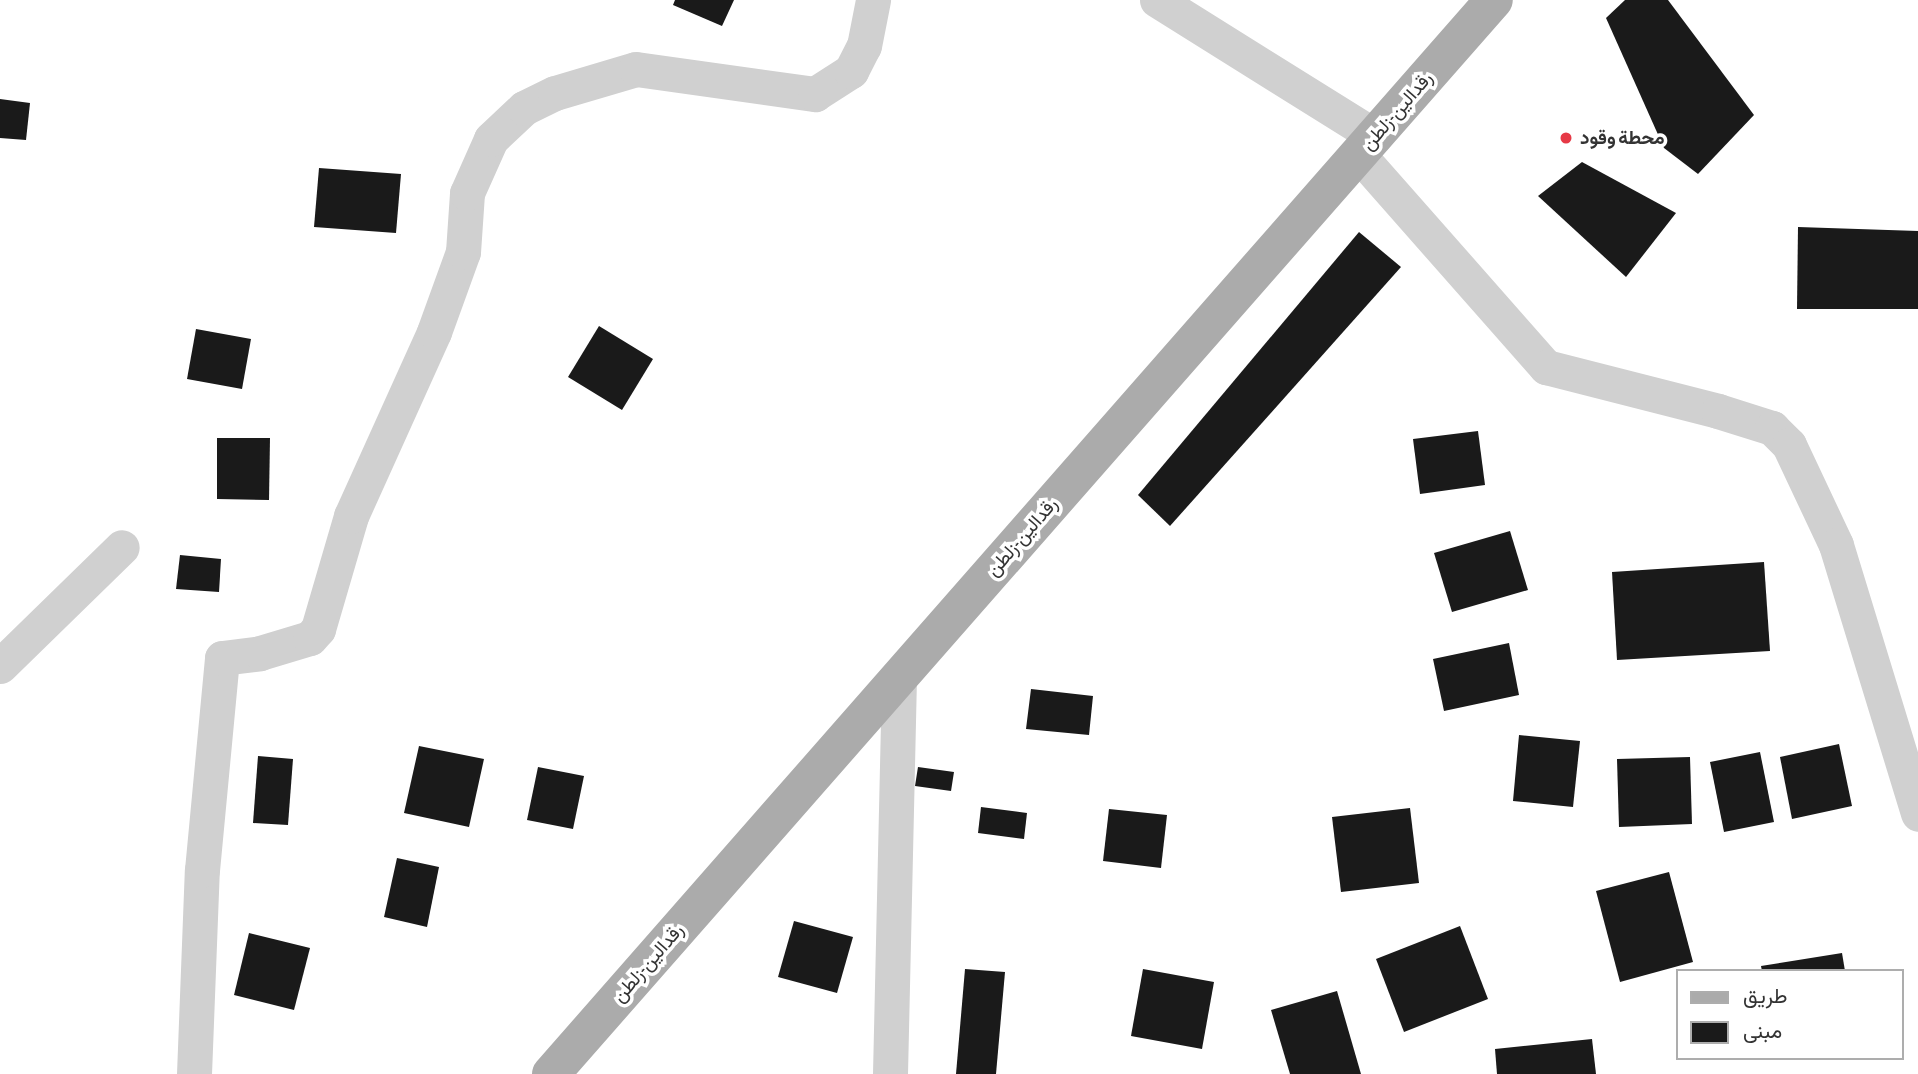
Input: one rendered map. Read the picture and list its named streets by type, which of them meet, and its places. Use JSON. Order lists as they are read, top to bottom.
{
  "streets": {
    "main road": ["رقدالين-زلطن"]
  },
  "places": ["محطة وقود"],
  "legend": ["طريق", "مبنى"]
}
